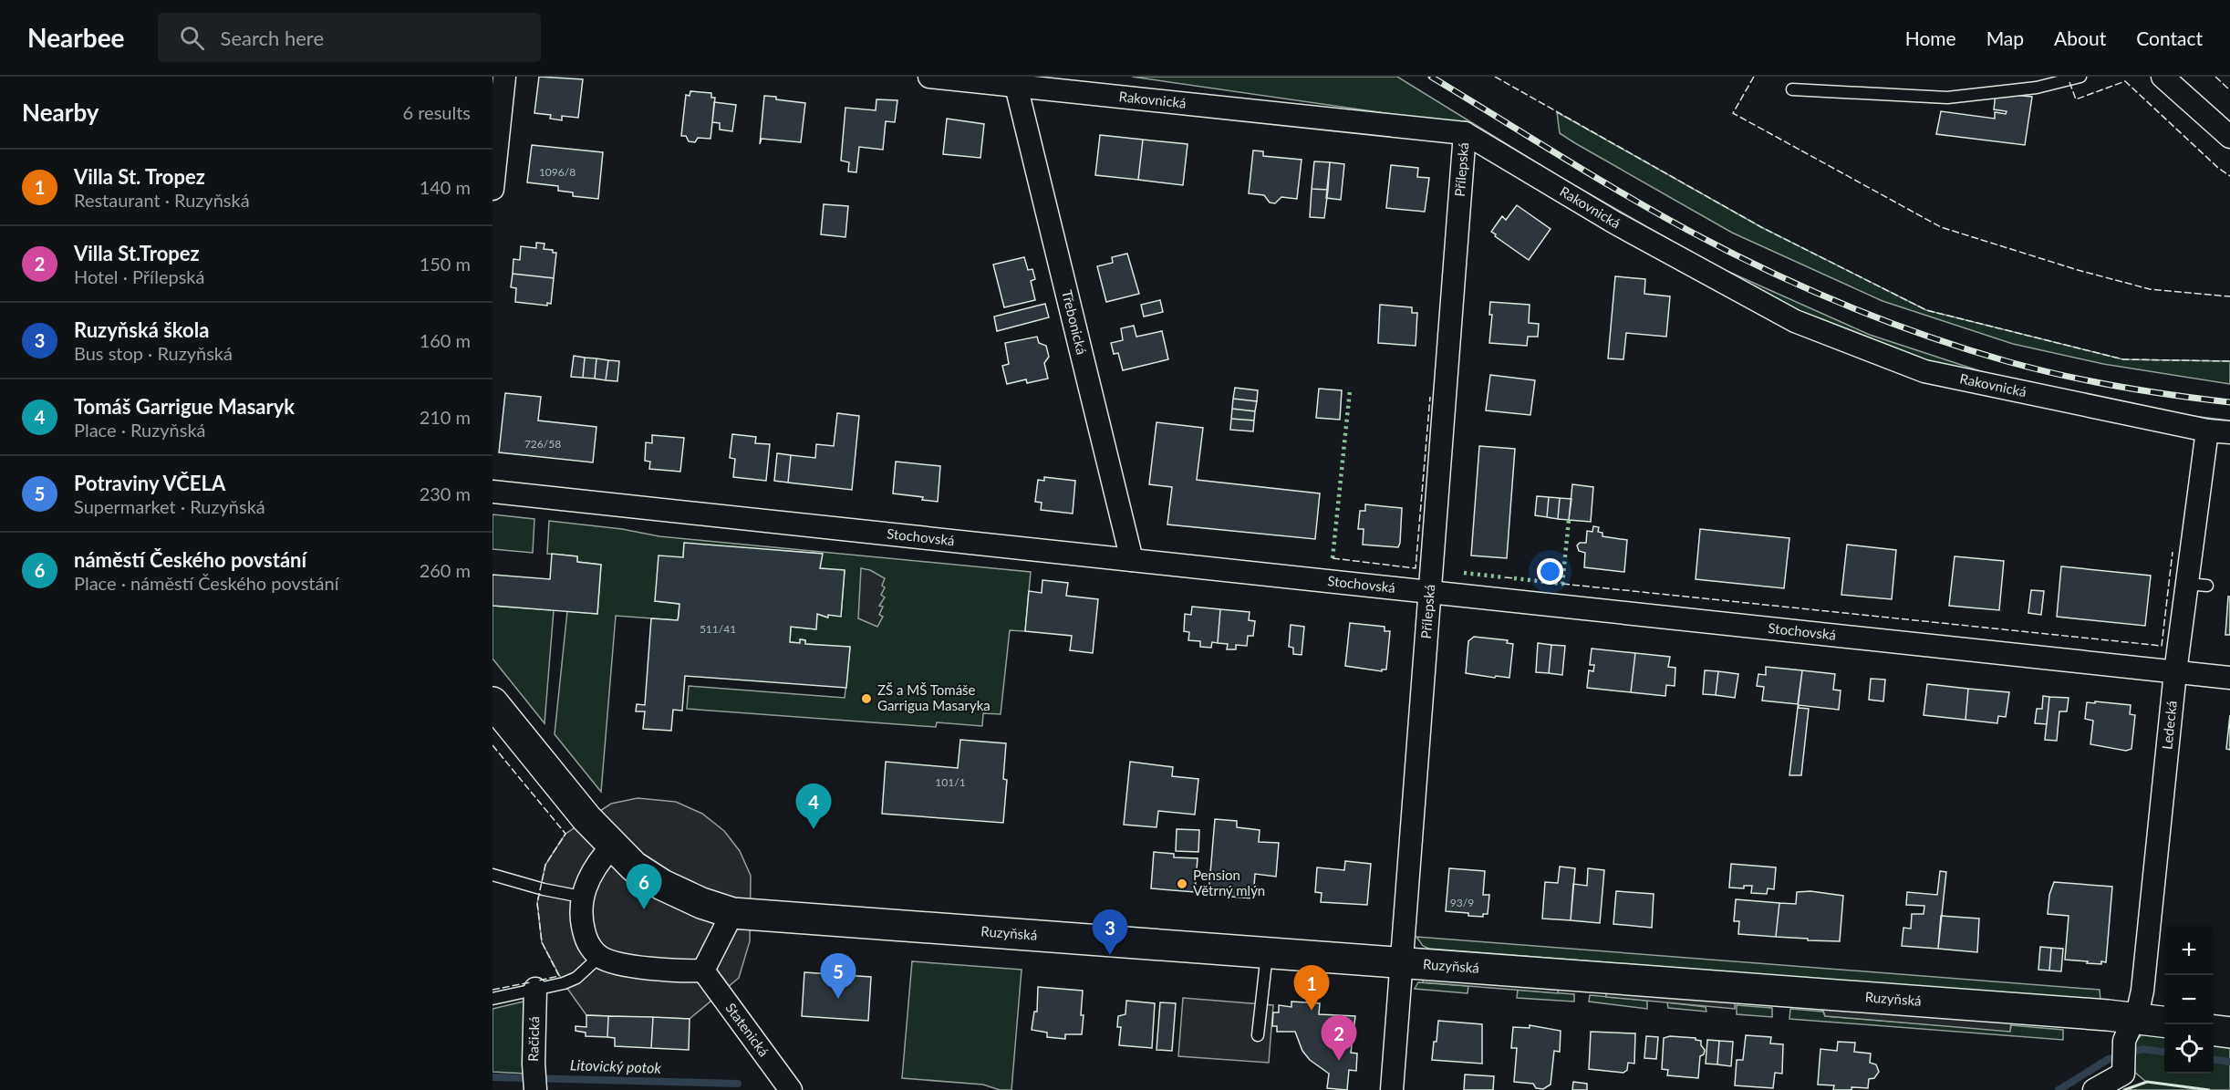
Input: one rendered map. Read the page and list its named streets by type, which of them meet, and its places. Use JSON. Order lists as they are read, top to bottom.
{
  "streets": {
    "street": [
      "Rakovnická",
      "Přílepská",
      "Třebonická",
      "Stochovská",
      "Ledecká",
      "Ruzyňská",
      "Statenická",
      "Račická"
    ]
  },
  "crossings": [
    ["Rakovnická", "Přílepská"],
    ["Rakovnická", "Třebonická"],
    ["Rakovnická", "Ledecká"],
    ["Přílepská", "Stochovská"],
    ["Přílepská", "Ruzyňská"],
    ["Třebonická", "Stochovská"],
    ["Stochovská", "Ledecká"],
    ["Ledecká", "Ruzyňská"]
  ],
  "water": ["Litovický potok"],
  "places": ["ZŠ a MŠ Tomáše Garrigua Masaryka", "Pension Větrný mlýn"],
  "house_numbers": [
    "1096/8",
    "726/58",
    "511/41",
    "101/1",
    "93/9"
  ],
  "page": {
    "header": "Nearbee",
    "search": "Search here",
    "nav": [
      "Home",
      "Map",
      "About",
      "Contact"
    ],
    "heading": ["Nearby", "6 results"],
    "list": [
      {
        "mark": "1",
        "name": "Villa St. Tropez",
        "note": "Restaurant · Ruzyňská",
        "value": "140 m"
      },
      {
        "mark": "2",
        "name": "Villa St.Tropez",
        "note": "Hotel · Přílepská",
        "value": "150 m"
      },
      {
        "mark": "3",
        "name": "Ruzyňská škola",
        "note": "Bus stop · Ruzyňská",
        "value": "160 m"
      },
      {
        "mark": "4",
        "name": "Tomáš Garrigue Masaryk",
        "note": "Place · Ruzyňská",
        "value": "210 m"
      },
      {
        "mark": "5",
        "name": "Potraviny VČELA",
        "note": "Supermarket · Ruzyňská",
        "value": "230 m"
      },
      {
        "mark": "6",
        "name": "náměstí Českého povstání",
        "note": "Place · náměstí Českého povstání",
        "value": "260 m"
      }
    ],
    "pins": [
      "4",
      "6",
      "3",
      "5",
      "1",
      "2"
    ],
    "map_buttons": ["+", "−"]
  }
}
